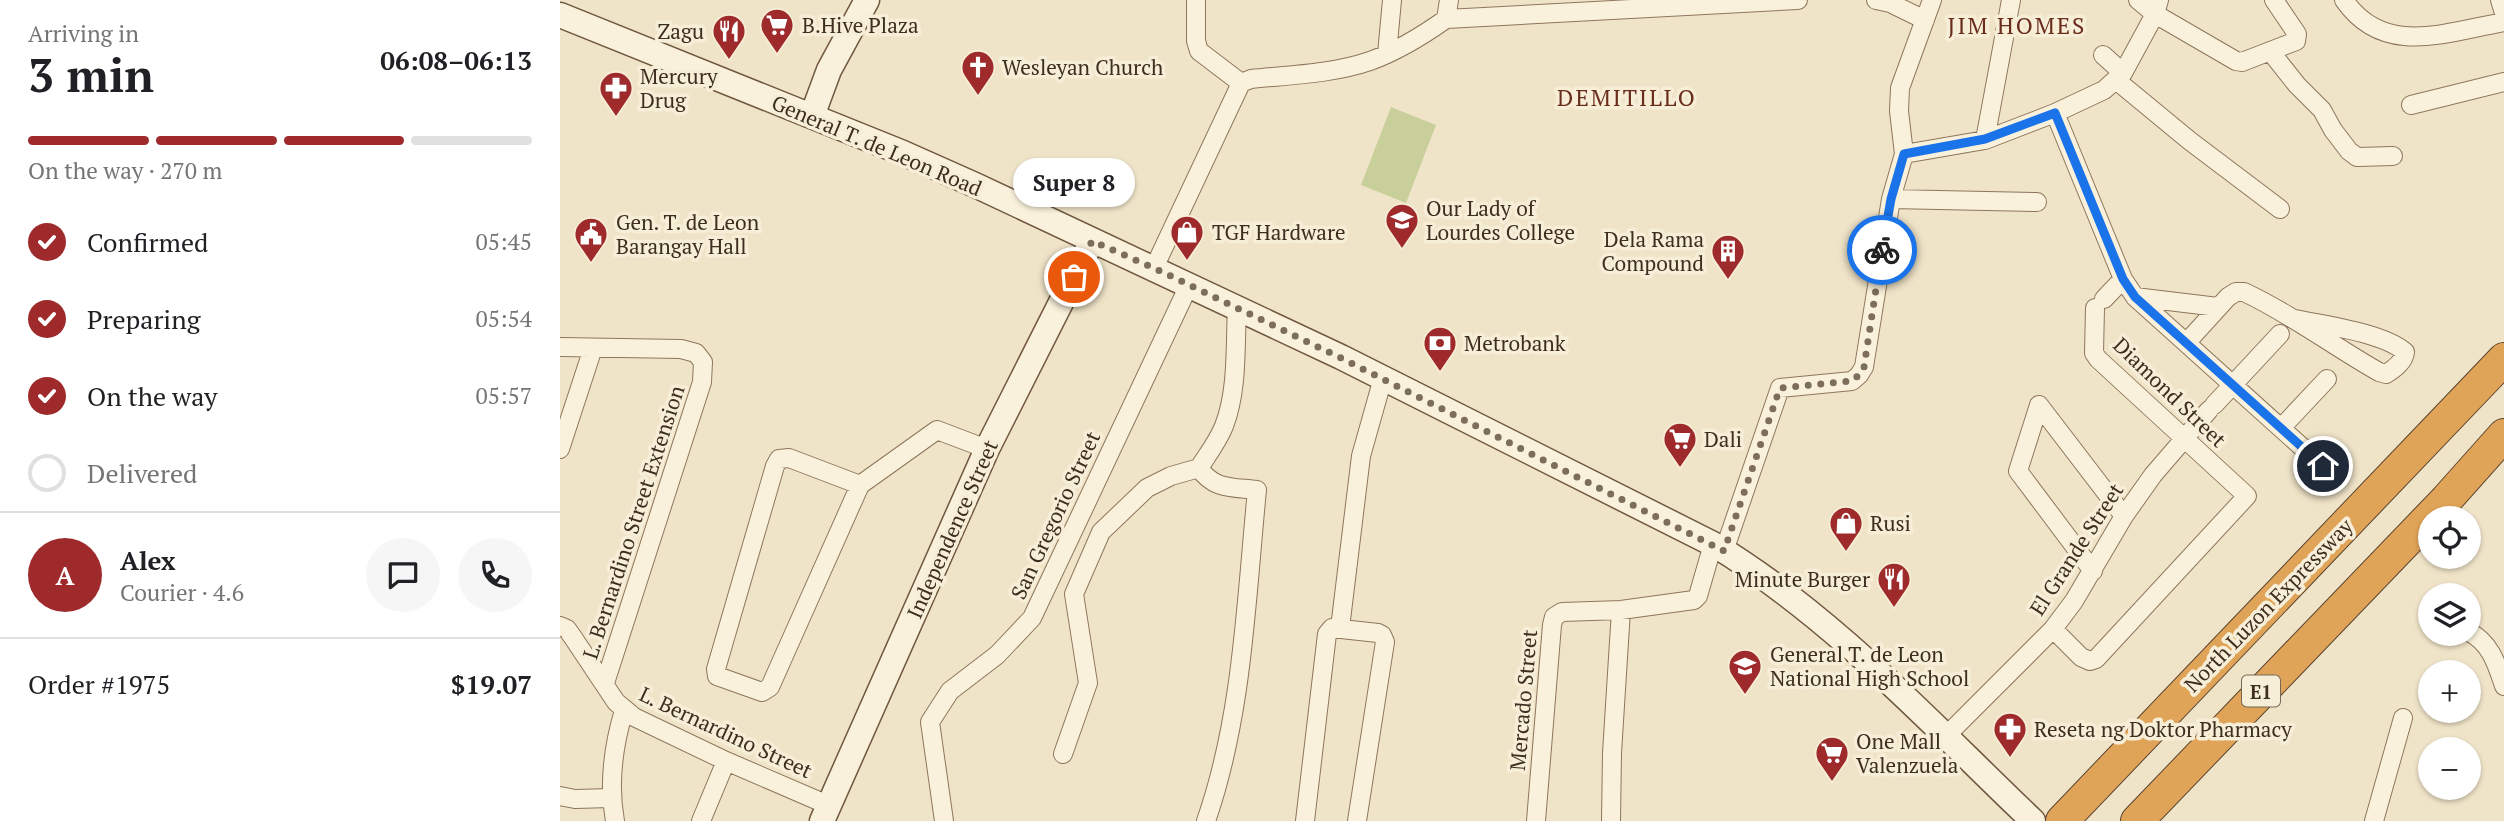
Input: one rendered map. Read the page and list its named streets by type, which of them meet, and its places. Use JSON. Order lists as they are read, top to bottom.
{
  "streets": {
    "highway": ["North Luzon Expressway", "E1"],
    "main road": ["General T. de Leon Road", "Independence Street"],
    "street": [
      "Diamond Street",
      "San Gregorio Street",
      "L. Bernardino Street Extension",
      "El Grande Street",
      "Mercado Street",
      "L. Bernardino Street"
    ]
  },
  "crossings": [
    ["General T. de Leon Road", "San Gregorio Street"],
    ["General T. de Leon Road", "Independence Street"],
    ["General T. de Leon Road", "El Grande Street"],
    ["General T. de Leon Road", "Mercado Street"],
    ["Diamond Street", "El Grande Street"],
    ["L. Bernardino Street Extension", "L. Bernardino Street"],
    ["Independence Street", "L. Bernardino Street"]
  ],
  "districts": ["JIM HOMES", "DEMITILLO"],
  "places": {
    "supermarket": ["B.Hive Plaza", "Dali", "One Mall Valenzuela"],
    "restaurant": ["Zagu", "Minute Burger"],
    "church": ["Wesleyan Church"],
    "pharmacy": ["Mercury Drug", "Reseta ng Doktor Pharmacy"],
    "school or university": ["Our Lady of Lourdes College", "General T. de Leon National High School"],
    "shop": ["TGF Hardware", "Rusi"],
    "public building": ["Gen. T. de Leon Barangay Hall"],
    "other": ["Super 8"],
    "building": ["Dela Rama Compound"],
    "bank": ["Metrobank"]
  },
  "page": {
    "heading": ["3 min", "Arriving in", "06:08–06:13"],
    "panel": [
      "Alex",
      "Courier · 4.6",
      "Order #1975",
      "$19.07"
    ],
    "bar": "On the way · 270 m",
    "bubble": "Super 8",
    "list": [
      ["Confirmed", "05:45"],
      ["Preparing", "05:54"],
      ["On the way", "05:57"],
      "Delivered"
    ],
    "map_buttons": ["+", "−"],
    "round": "A"
  }
}
